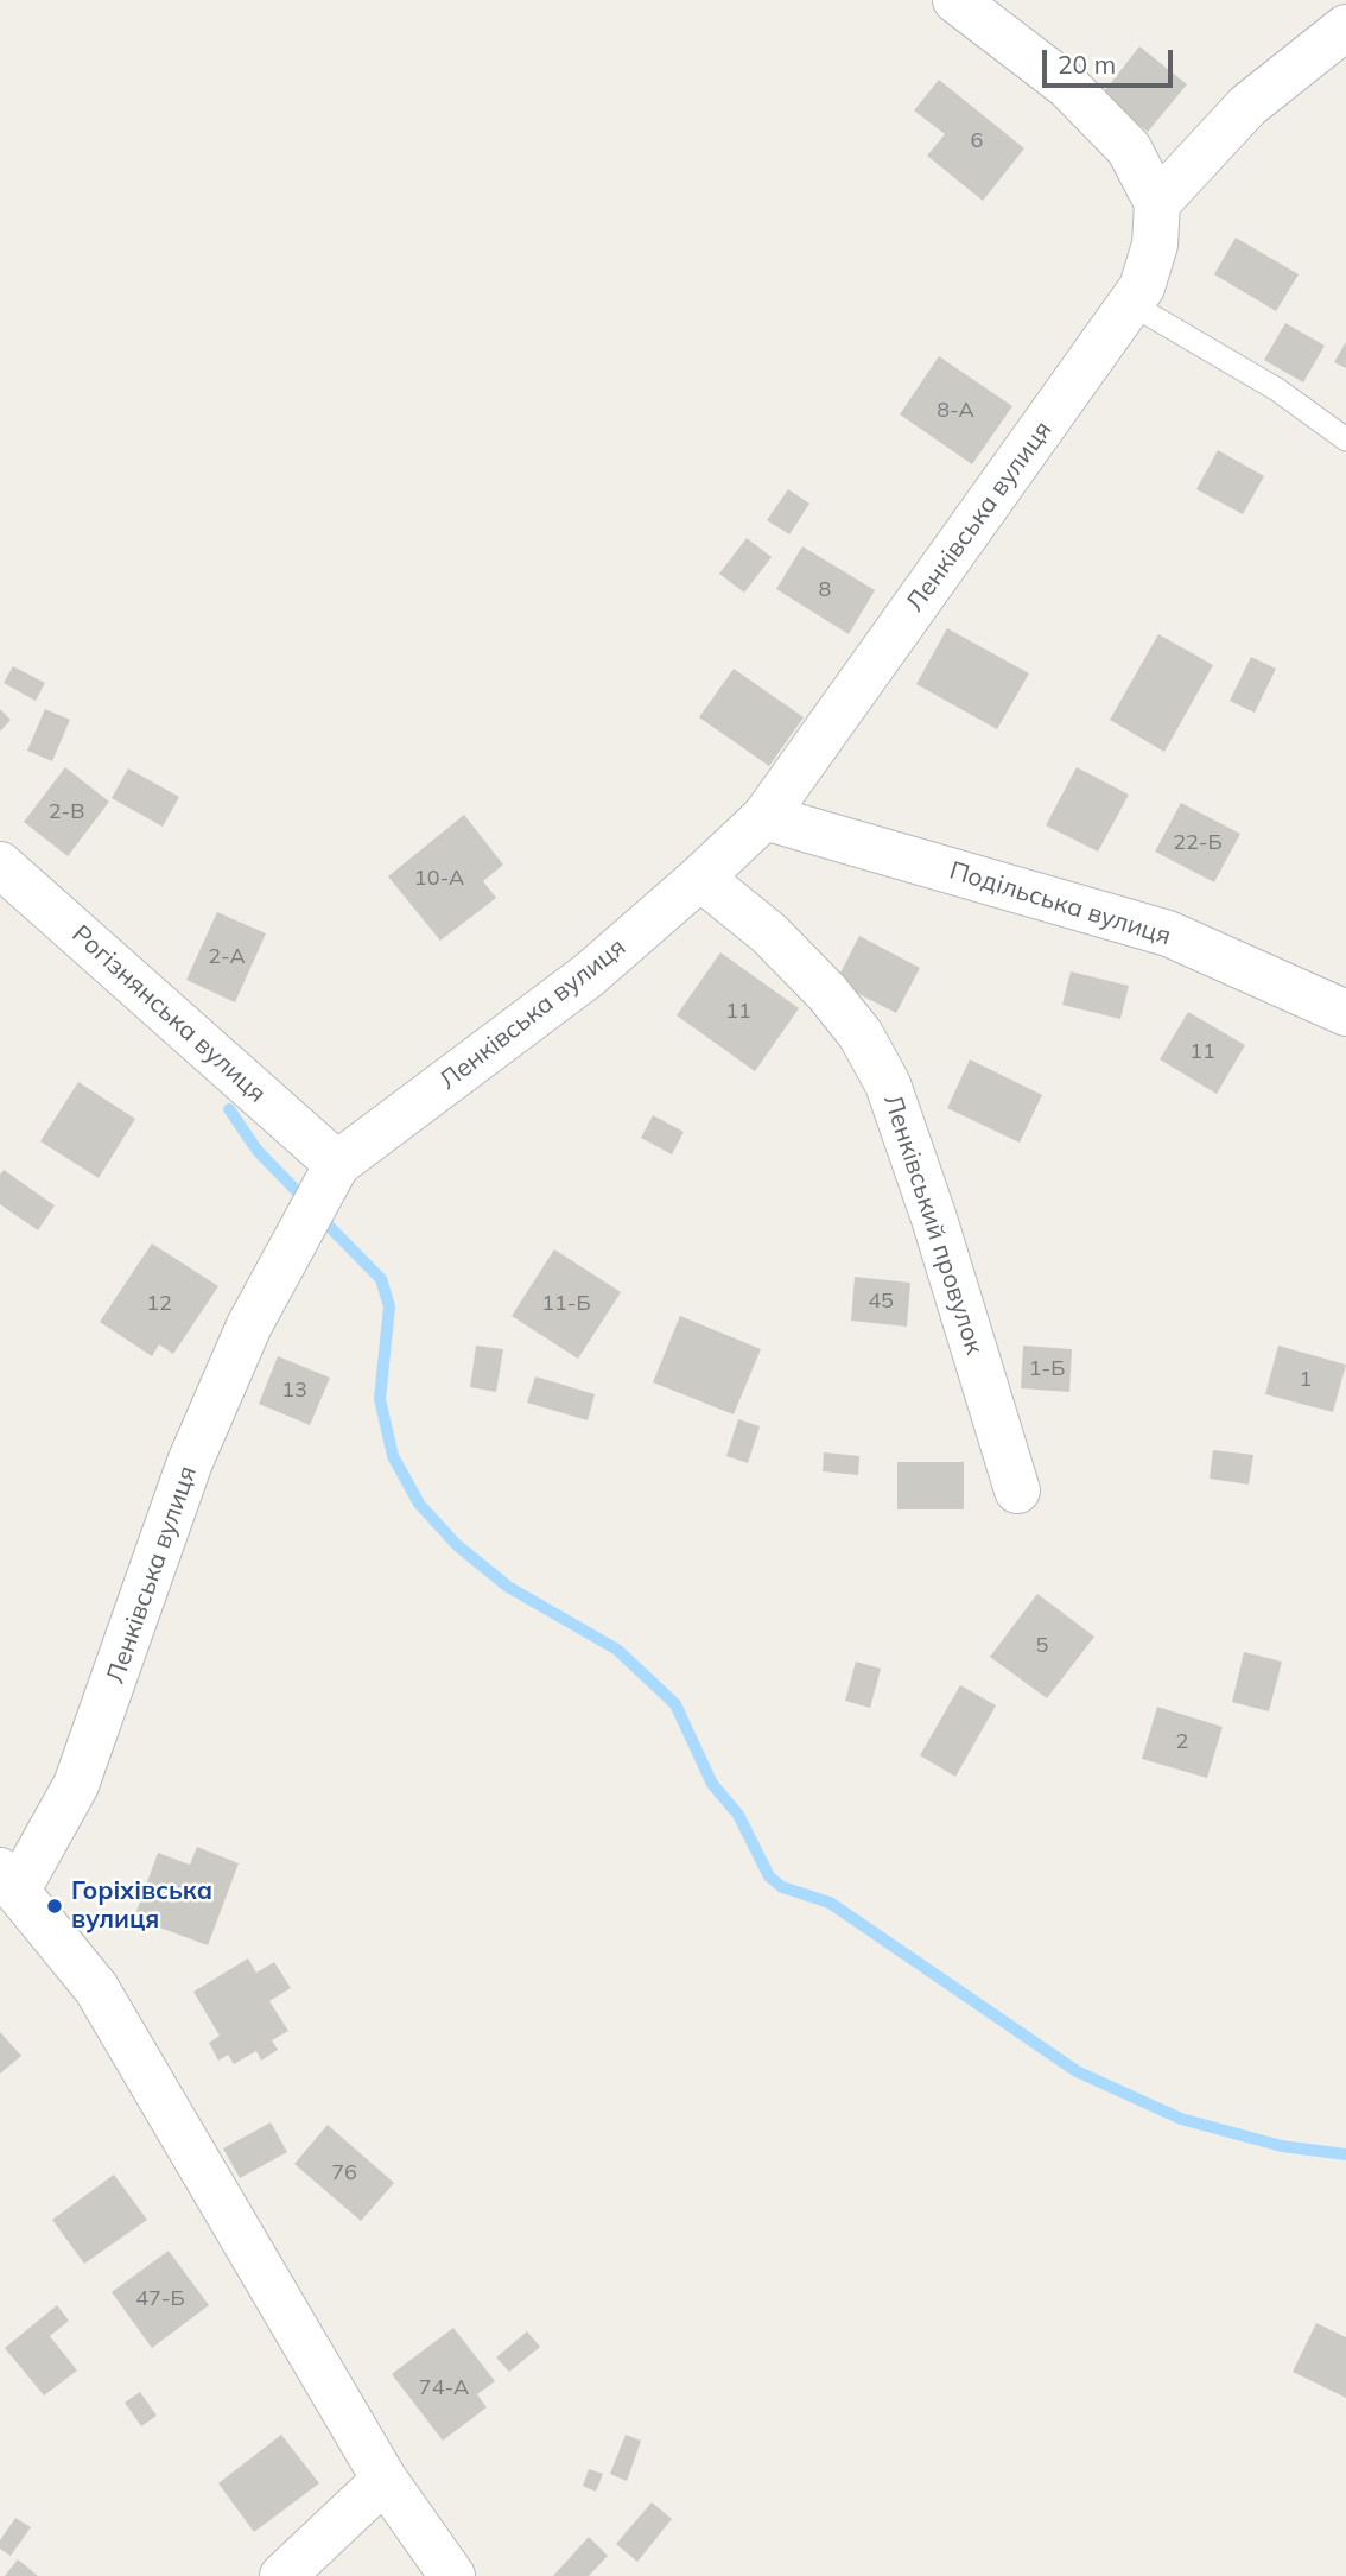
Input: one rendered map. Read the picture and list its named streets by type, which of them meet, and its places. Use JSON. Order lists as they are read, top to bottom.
{
  "streets": {
    "street": [
      "Ленківська вулиця",
      "Подільська вулиця",
      "Рогізнянська вулиця",
      "Ленківський провулок"
    ]
  },
  "crossings": [
    ["Ленківська вулиця", "Подільська вулиця"],
    ["Ленківська вулиця", "Рогізнянська вулиця"],
    ["Ленківська вулиця", "Ленківський провулок"]
  ],
  "places": ["Горіхівська вулиця"],
  "house_numbers": [
    "6",
    "8-А",
    "8",
    "2-В",
    "22-Б",
    "10-А",
    "2-А",
    "11",
    "11",
    "45",
    "12",
    "11-Б",
    "1-Б",
    "1",
    "13",
    "5",
    "2",
    "76",
    "47-Б",
    "74-А"
  ],
  "scale_bar": "20 m"
}
